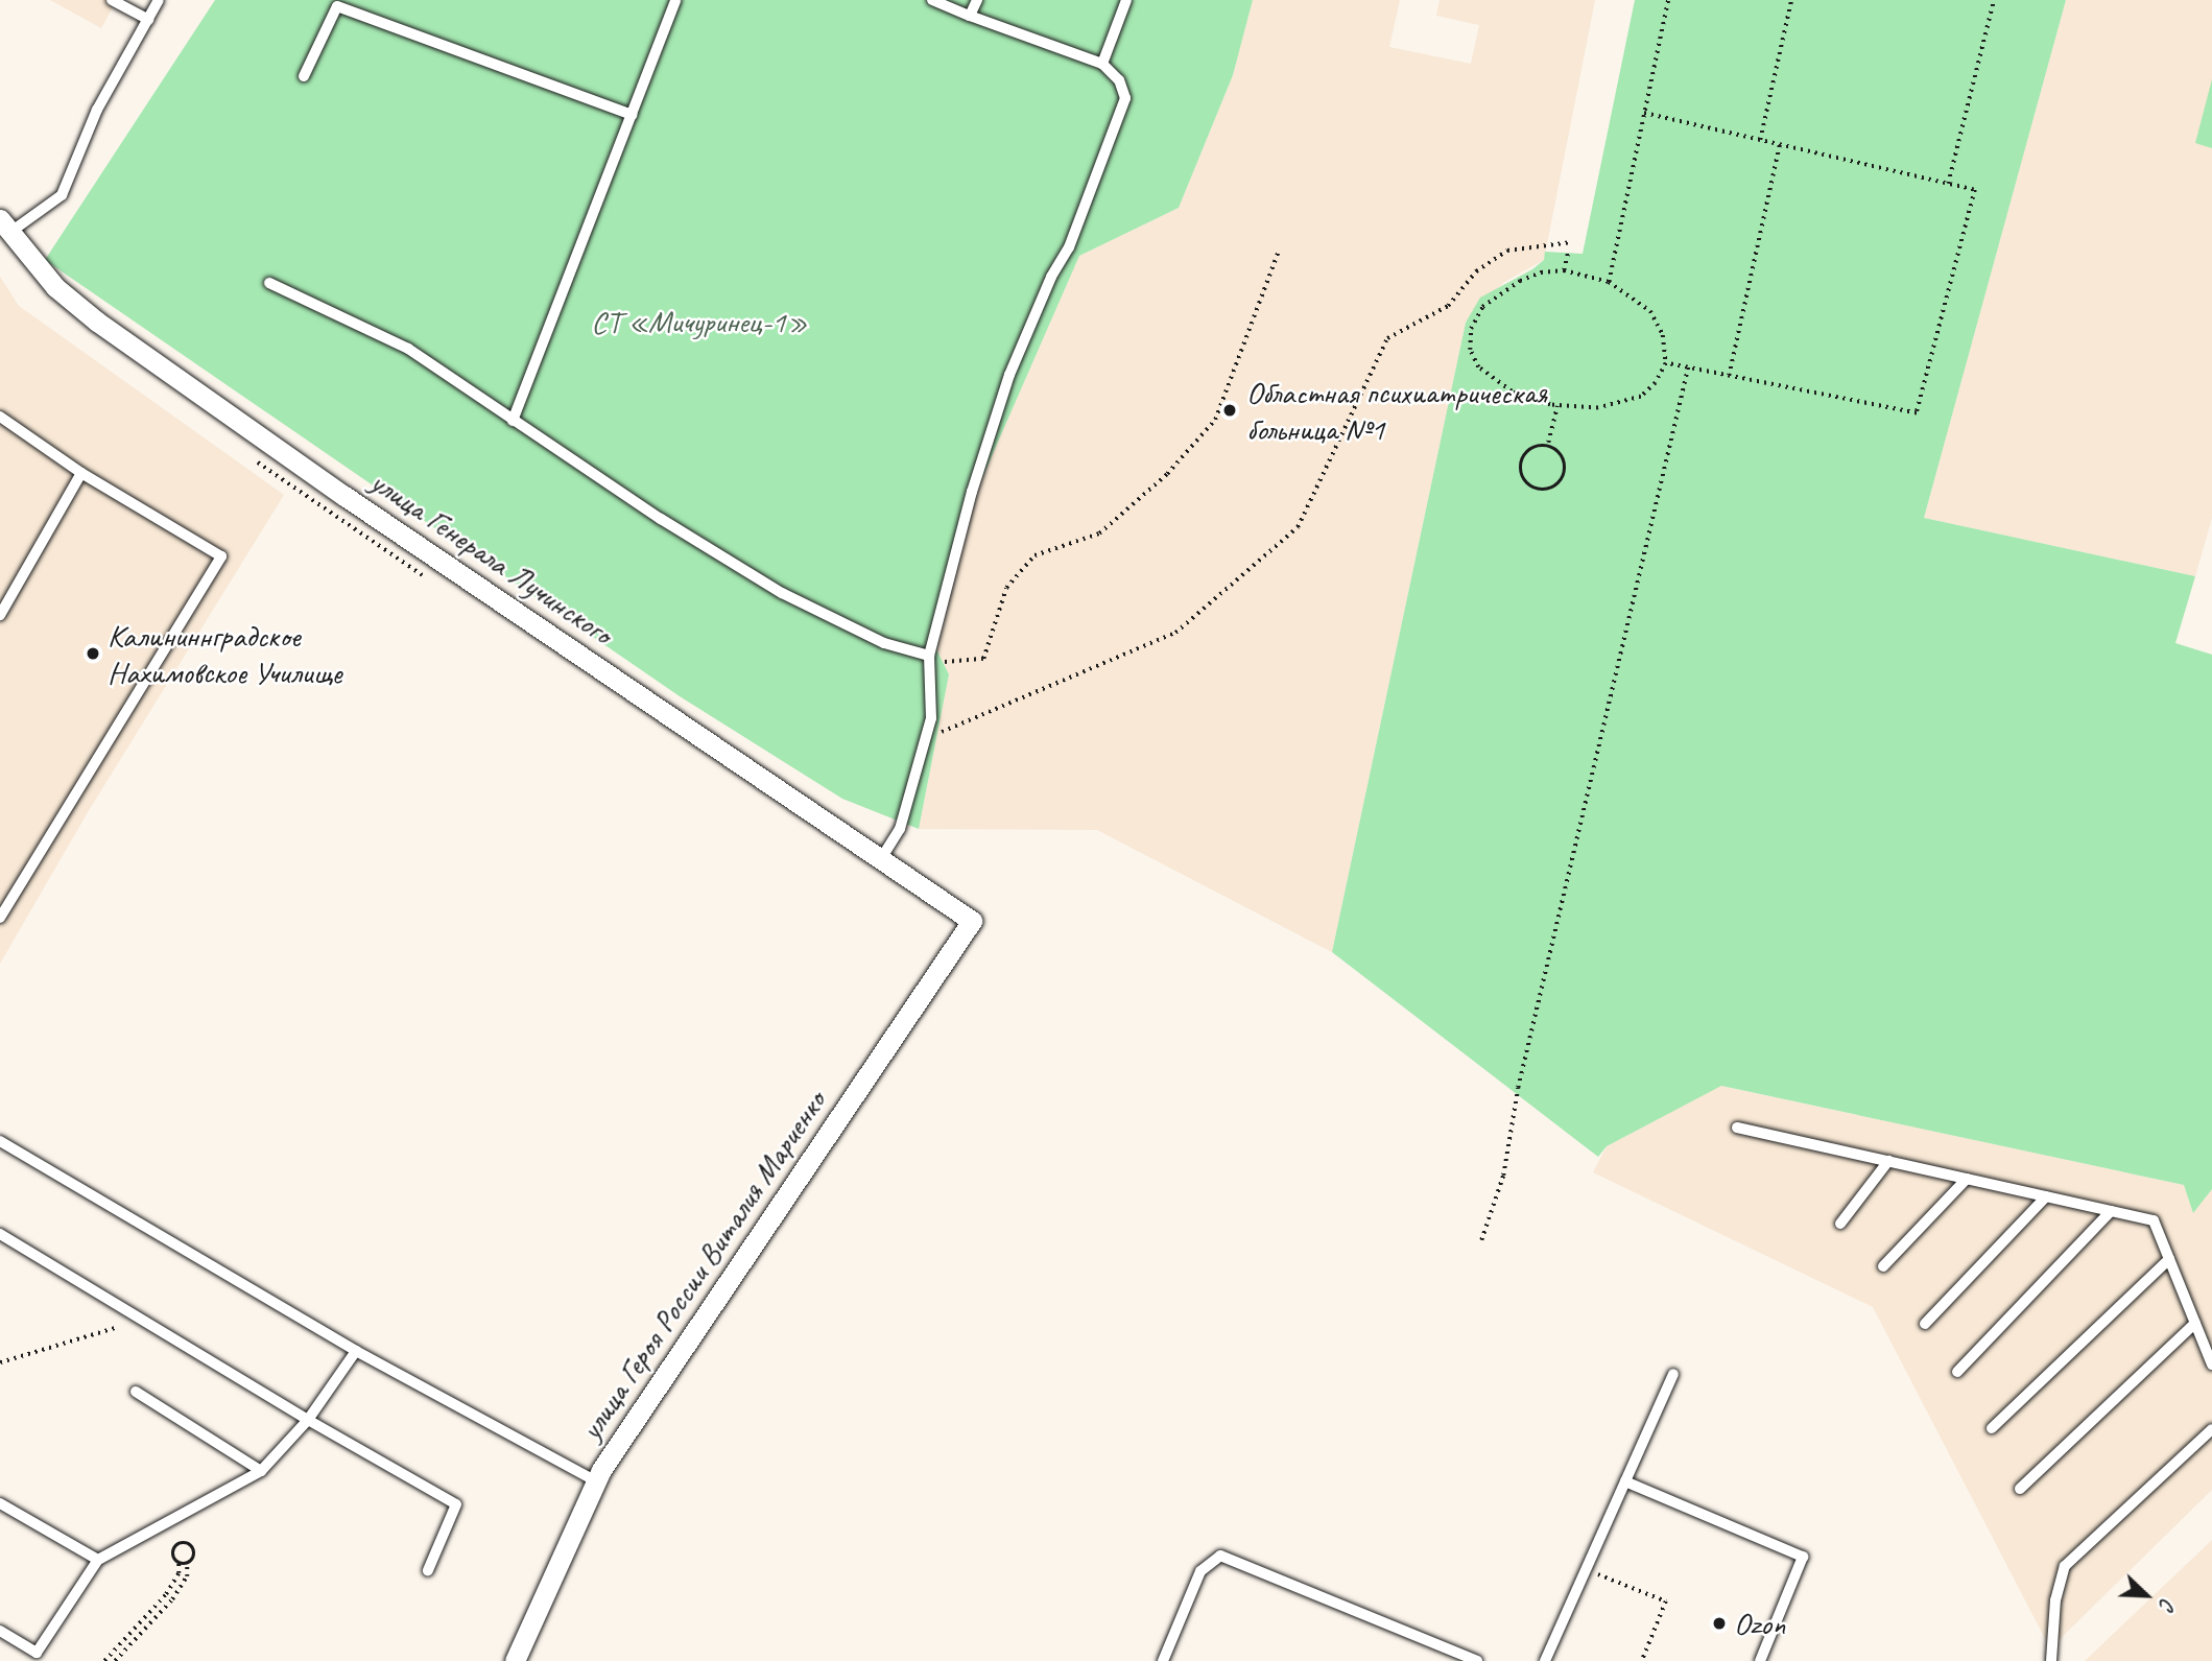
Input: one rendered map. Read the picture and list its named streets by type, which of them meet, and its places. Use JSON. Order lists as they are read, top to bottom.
{
  "streets": {
    "street": ["улица Генерала Лучинского", "улица Героя России Виталия Мариенко"]
  },
  "crossings": [
    ["улица Генерала Лучинского", "улица Героя России Виталия Мариенко"]
  ],
  "parks": ["СТ «Мичуринец-1»"],
  "places": ["Областная психиатрическая больница №1", "Калининнградское Нахимовское Училище", "Ozon"],
  "north": "bottom right"
}
